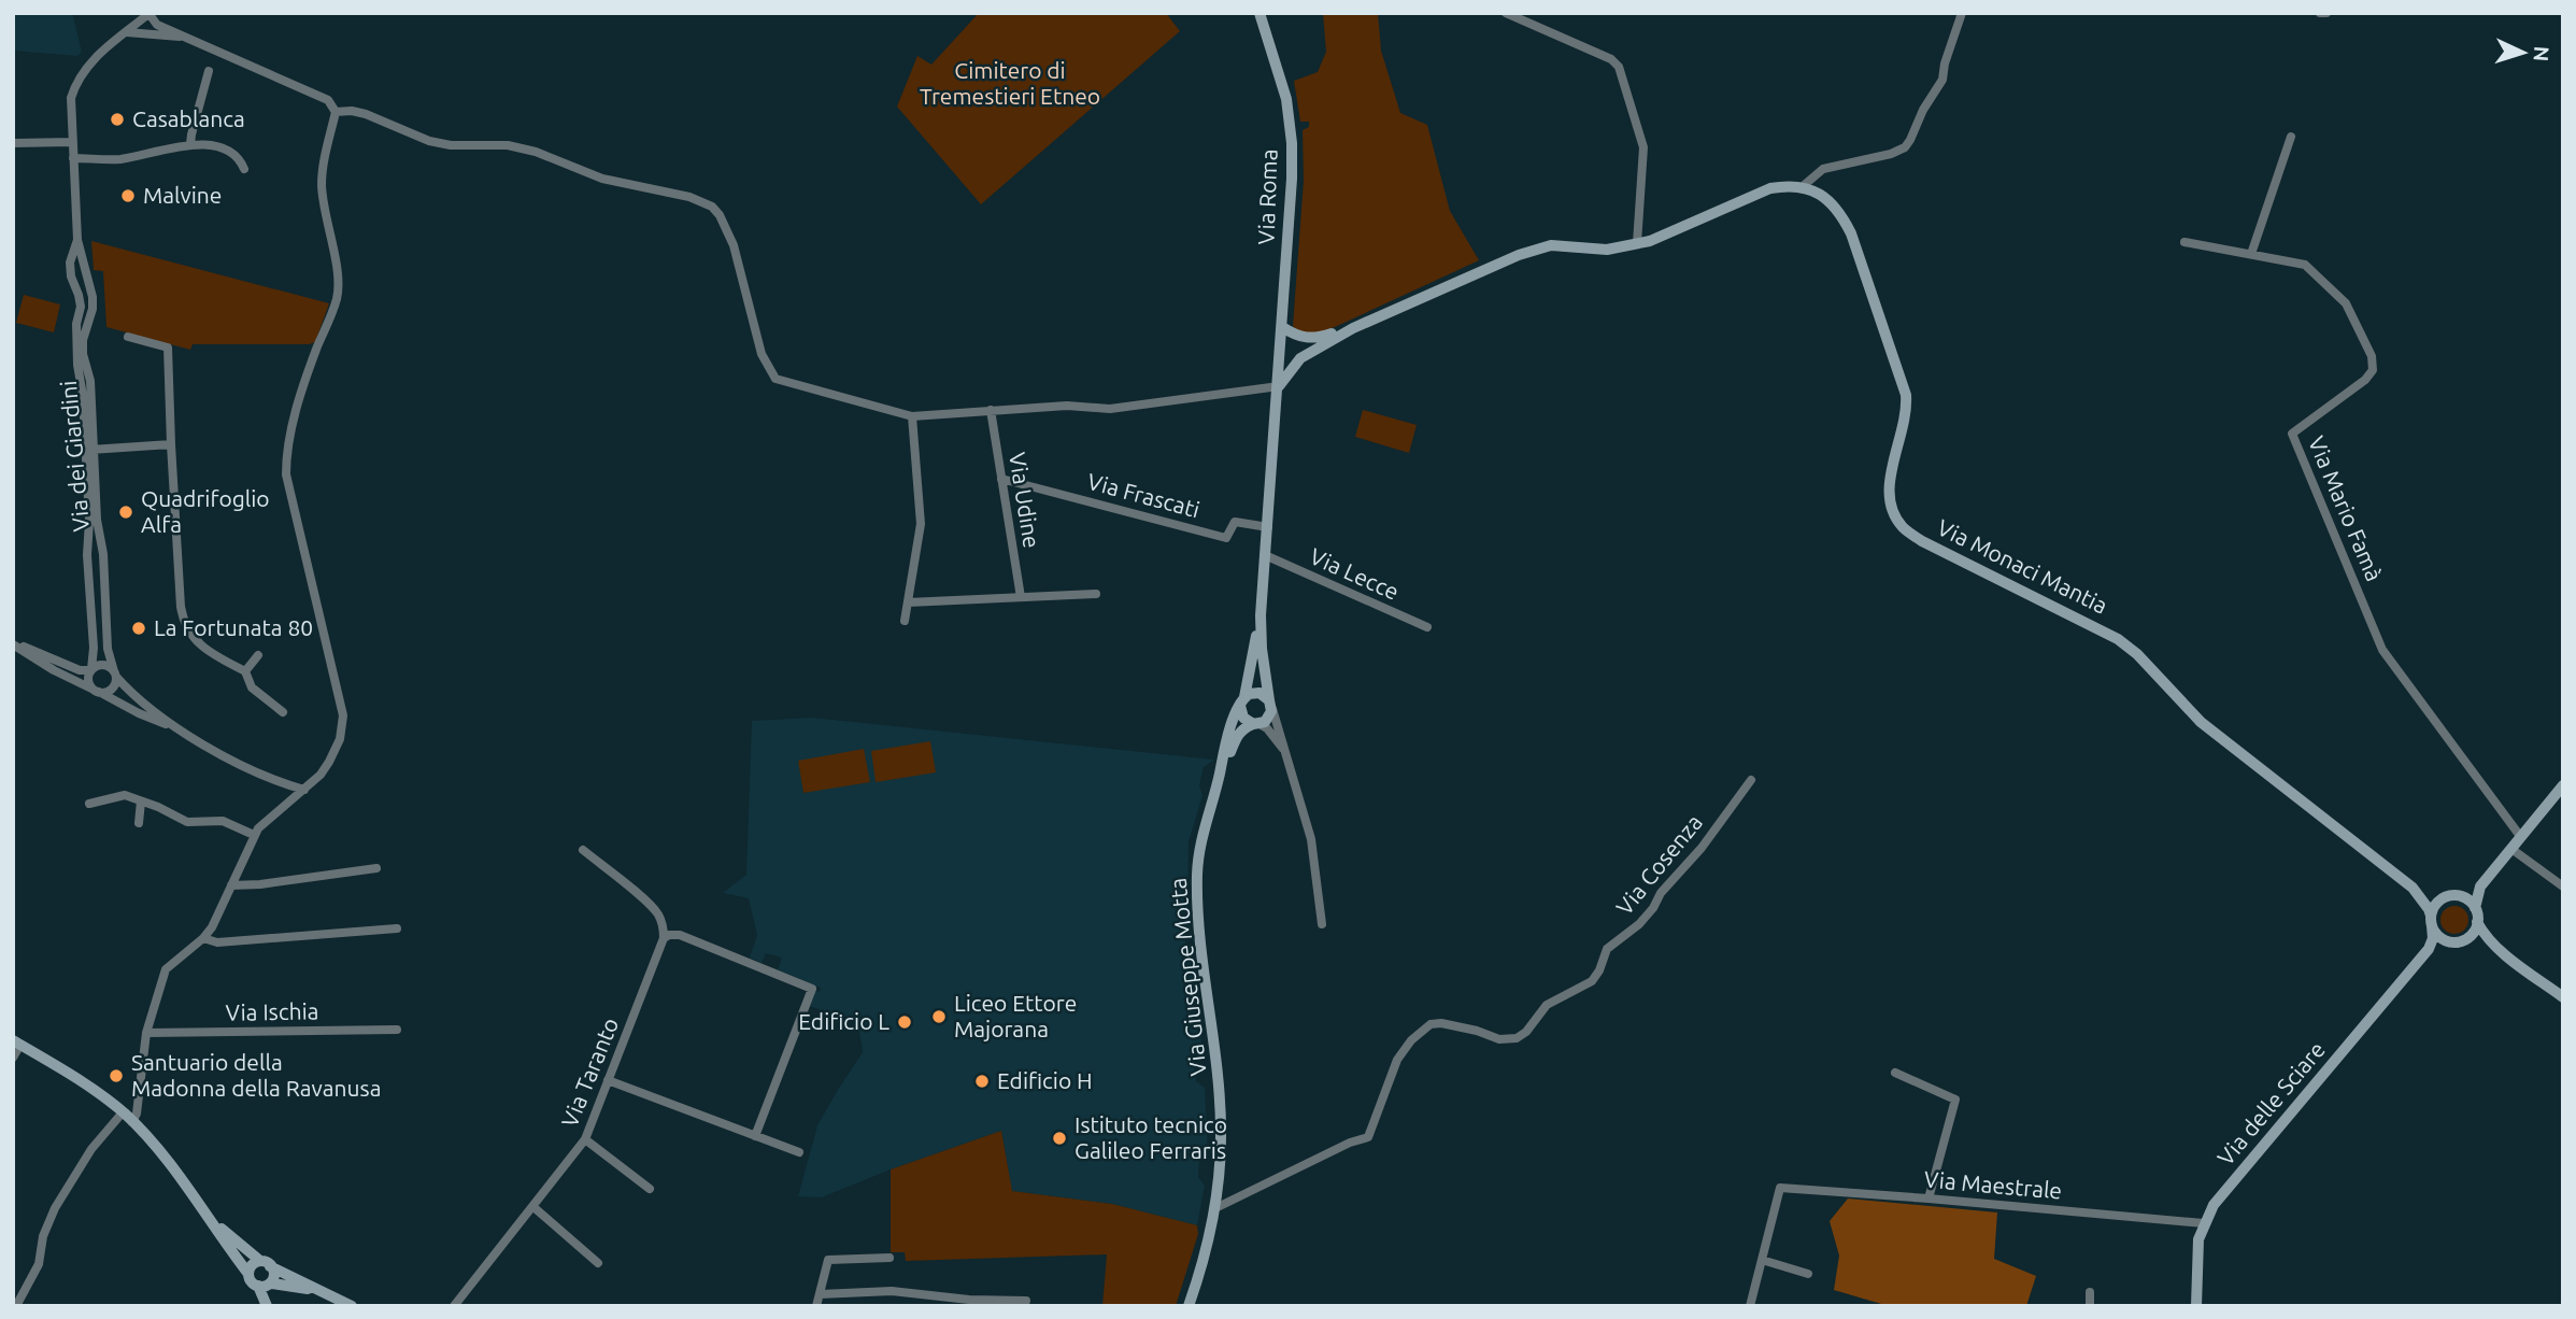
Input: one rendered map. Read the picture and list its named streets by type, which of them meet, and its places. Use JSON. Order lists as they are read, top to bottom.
{
  "streets": {
    "street": [
      "Via Roma",
      "Via dei Giardini",
      "Via Frascati",
      "Via Udine",
      "Via Mario Famà",
      "Via Monaci Mantia",
      "Via Lecce",
      "Via Cosenza",
      "Via Giuseppe Motta",
      "Via Ischia",
      "Via Taranto",
      "Via delle Sciare",
      "Via Maestrale"
    ]
  },
  "crossings": [
    ["Via Frascati", "Via Udine"],
    ["Via Monaci Mantia", "Via delle Sciare"],
    ["Via Cosenza", "Via Giuseppe Motta"],
    ["Via delle Sciare", "Via Maestrale"]
  ],
  "parks": ["Cimitero di Tremestieri Etneo"],
  "places": [
    "Casablanca",
    "Malvine",
    "Quadrifoglio Alfa",
    "La Fortunata 80",
    "Liceo Ettore Majorana",
    "Edificio L",
    "Santuario della Madonna della Ravanusa",
    "Edificio H",
    "Istituto tecnico Galileo Ferraris"
  ],
  "north": "right"
}
